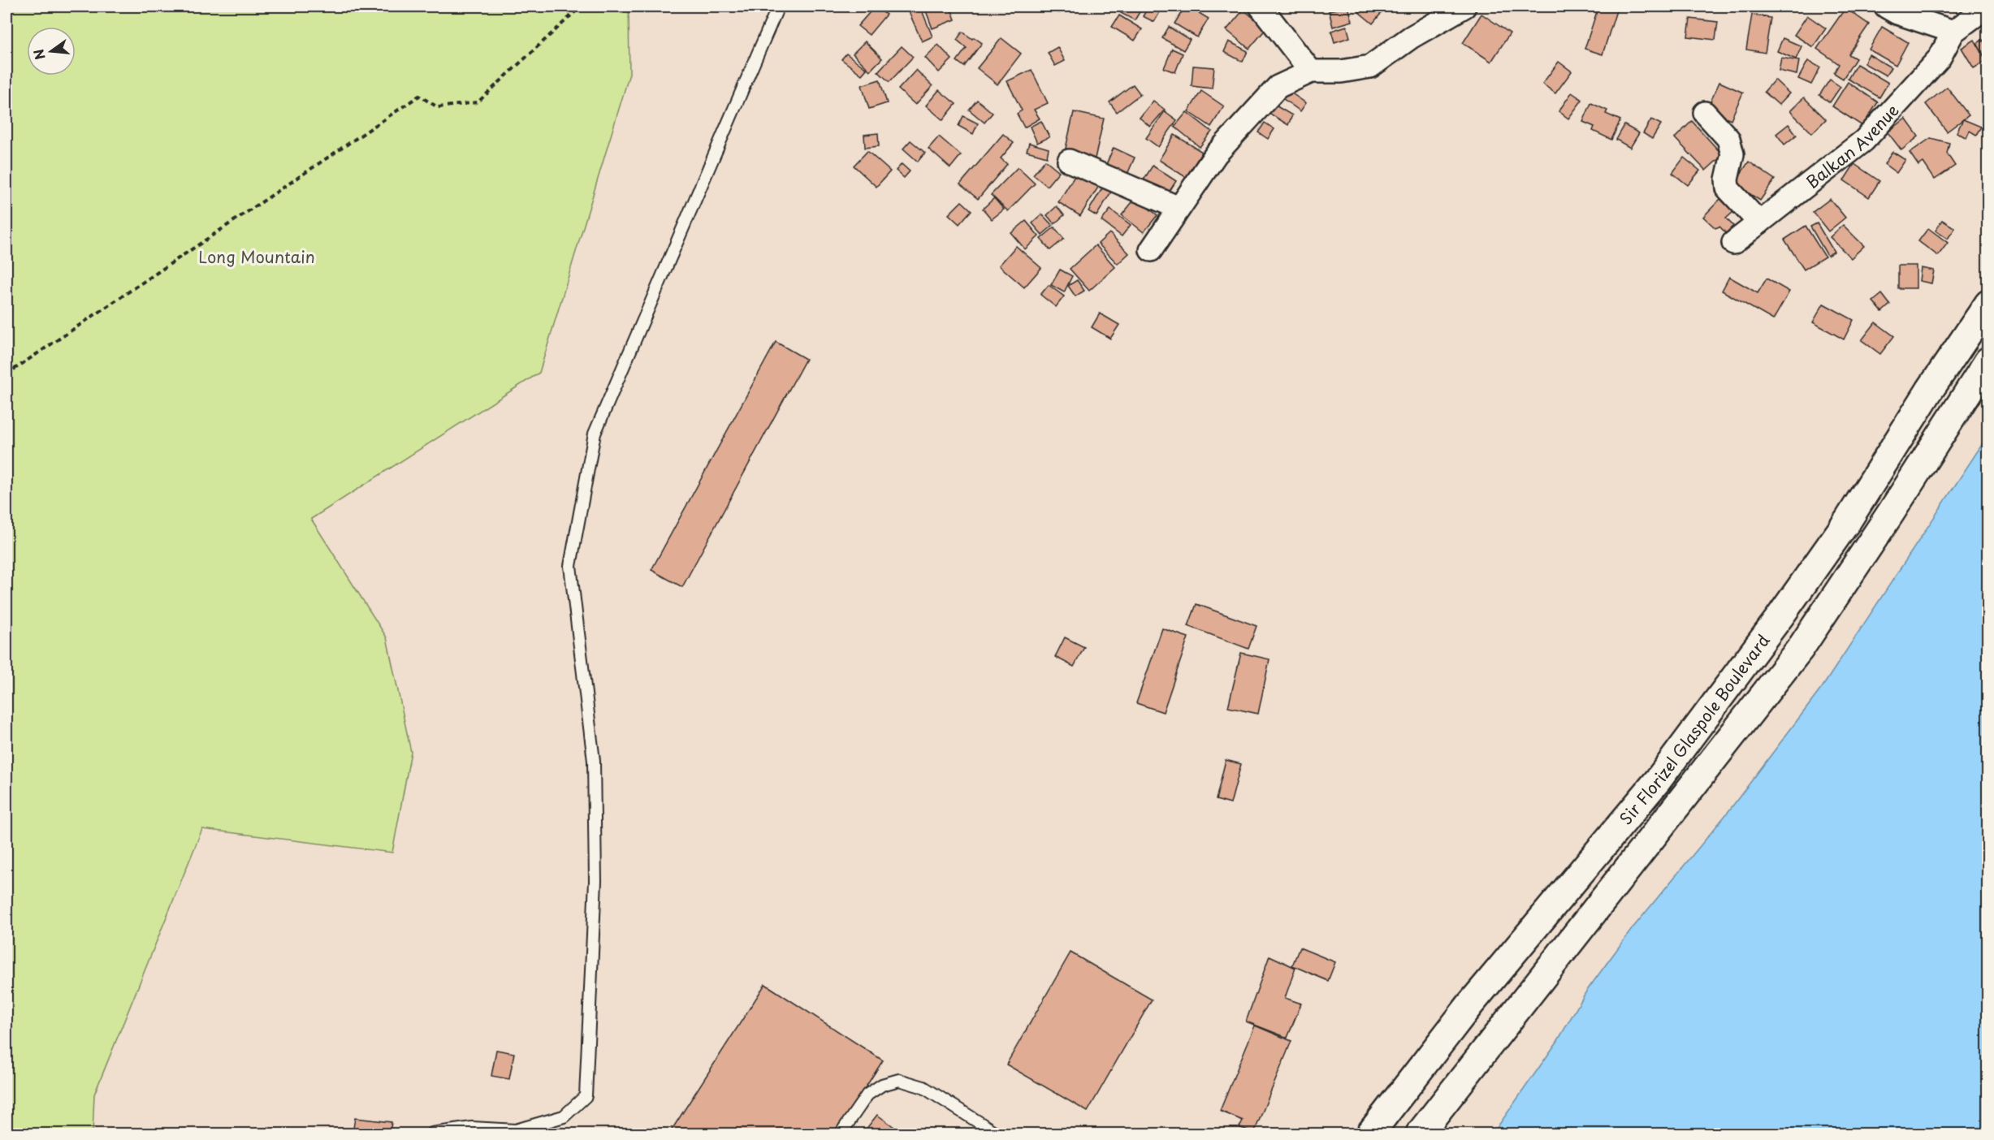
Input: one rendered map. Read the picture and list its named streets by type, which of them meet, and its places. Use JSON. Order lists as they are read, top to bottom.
{
  "streets": {
    "highway": ["Sir Florizel Glaspole Boulevard"],
    "street": ["Balkan Avenue"]
  },
  "parks": ["Long Mountain"],
  "north": "left"
}
